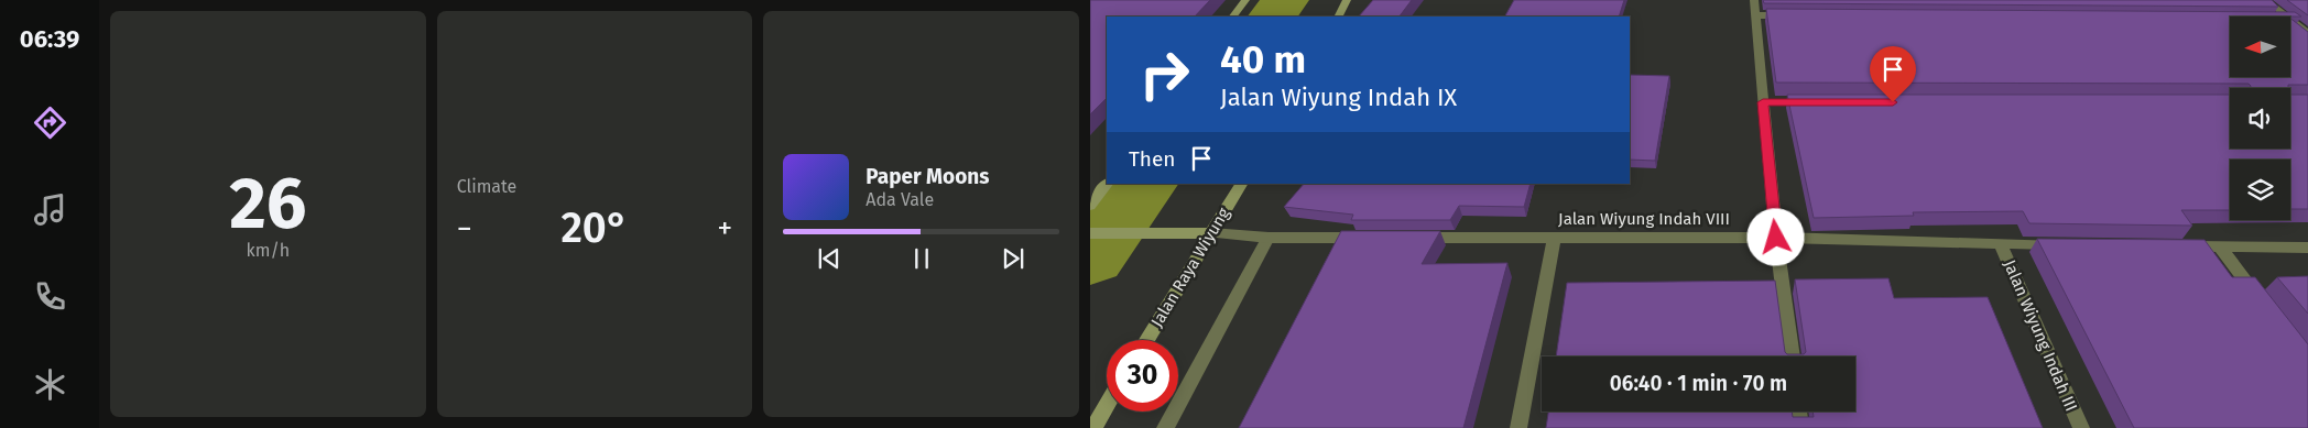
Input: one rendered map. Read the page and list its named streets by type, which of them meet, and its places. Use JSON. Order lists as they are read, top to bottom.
{
  "streets": {
    "main road": ["Jalan Raya Wiyung"],
    "street": ["Jalan Wiyung Indah VIII", "Jalan Wiyung Indah III"]
  },
  "crossings": [
    ["Jalan Wiyung Indah VIII", "Jalan Wiyung Indah III"]
  ],
  "north": "left",
  "page": {
    "tabs": "06:39",
    "tile": [
      ["26", "km/h"],
      "Climate"
    ],
    "turn": ["40 m", "Jalan Wiyung Indah IX"],
    "then": "Then",
    "song": ["Paper Moons", "Ada Vale"],
    "heat": ["−", "20°", "+"],
    "limit": "30",
    "trip": "06:40 · 1 min · 70 m"
  }
}
